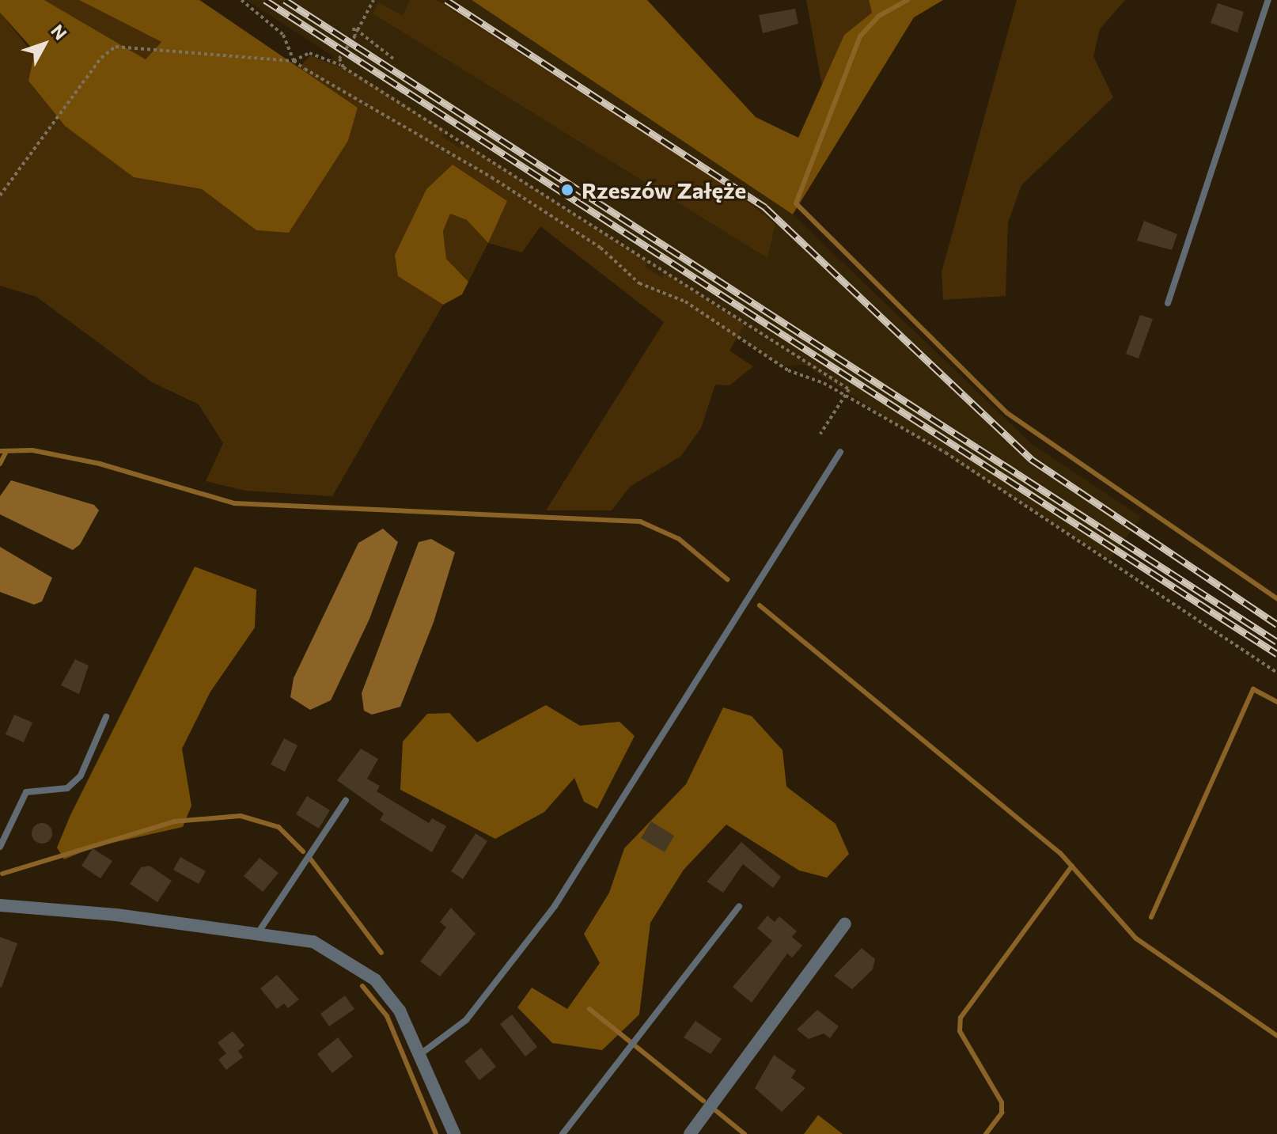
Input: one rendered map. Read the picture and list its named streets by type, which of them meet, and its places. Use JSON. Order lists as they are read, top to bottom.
{
  "places": ["Rzeszów Załęże"],
  "north": "top right"
}
